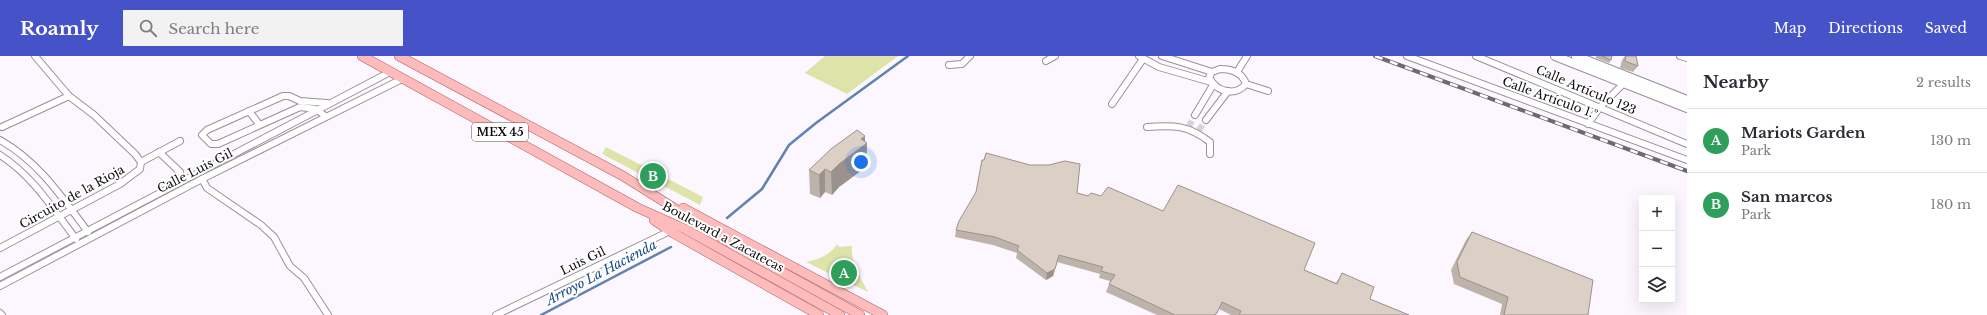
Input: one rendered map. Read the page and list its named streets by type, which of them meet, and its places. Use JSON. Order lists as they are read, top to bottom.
{
  "streets": {
    "main road": ["MEX 45", "Boulevard a Zacatecas"],
    "street": [
      "Calle Artículo 123",
      "Calle Artículo 1.º",
      "Calle Luis Gil",
      "Circuito de la Rioja",
      "Luis Gil"
    ]
  },
  "crossings": [
    ["MEX 45", "Calle Luis Gil"],
    ["MEX 45", "Boulevard a Zacatecas"],
    ["MEX 45", "Luis Gil"],
    ["Boulevard a Zacatecas", "Luis Gil"]
  ],
  "water": ["Arroyo La Hacienda"],
  "page": {
    "header": "Roamly",
    "search": "Search here",
    "nav": ["Map", "Directions", "Saved"],
    "heading": ["Nearby", "2 results"],
    "list": [
      {
        "mark": "A",
        "name": "Mariots Garden",
        "note": "Park",
        "value": "130 m"
      },
      {
        "mark": "B",
        "name": "San marcos",
        "note": "Park",
        "value": "180 m"
      }
    ],
    "pins": ["B", "A"],
    "map_buttons": ["+", "−"]
  }
}
